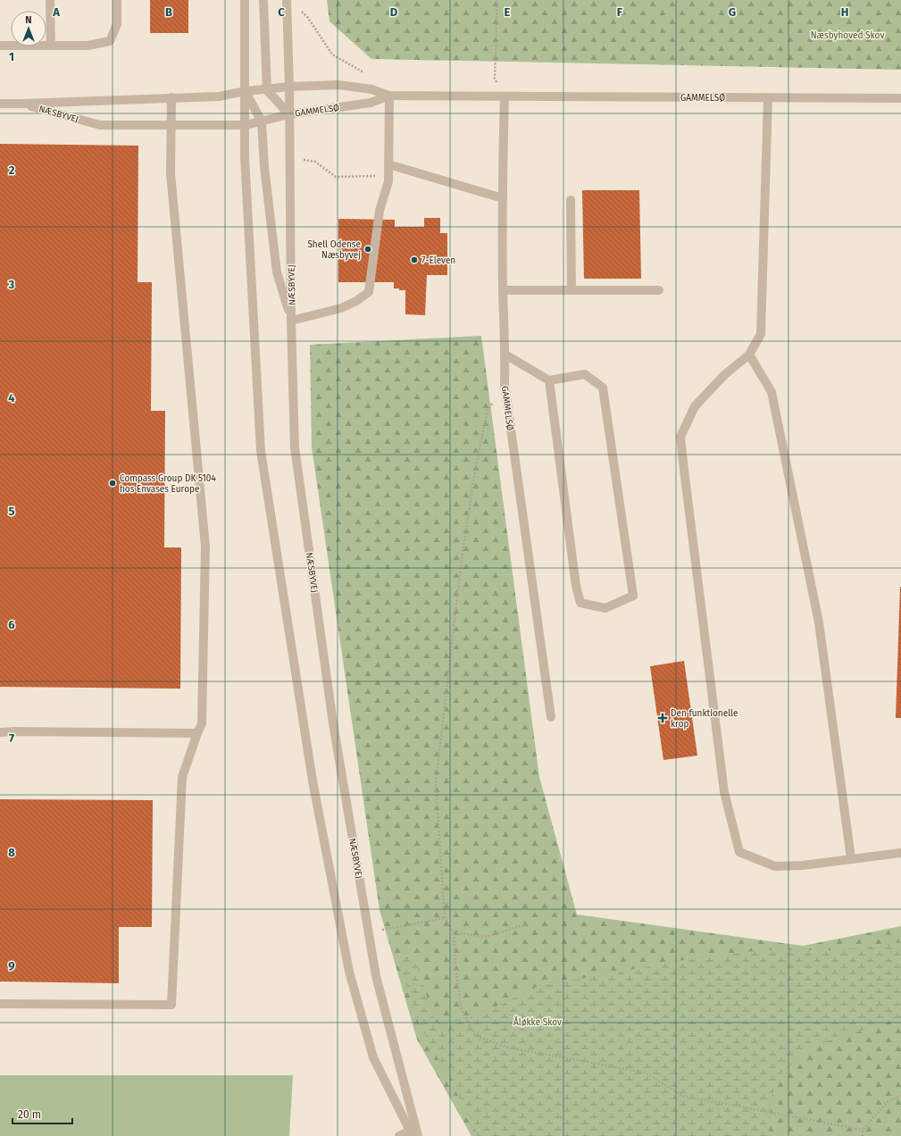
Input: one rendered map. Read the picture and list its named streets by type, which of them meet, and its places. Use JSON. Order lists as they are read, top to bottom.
{
  "streets": {
    "street": ["GAMMELSØ", "NÆSBYVEJ"]
  },
  "crossings": [
    ["GAMMELSØ", "NÆSBYVEJ"]
  ],
  "parks": ["Næsbyhoved Skov", "Åløkke Skov"],
  "places": {
    "other": ["Shell Odense Næsbyvej", "7-Eleven", "Compass Group DK 5104 hos Envases Europe"],
    "health": ["Den funktionelle krop"]
  },
  "scale_bar": "20 m",
  "north": "top",
  "grid": {
    "columns": [
      "A",
      "B",
      "C",
      "D",
      "E",
      "F",
      "G",
      "H"
    ],
    "rows": [
      "1",
      "2",
      "3",
      "4",
      "5",
      "6",
      "7",
      "8",
      "9"
    ]
  }
}
